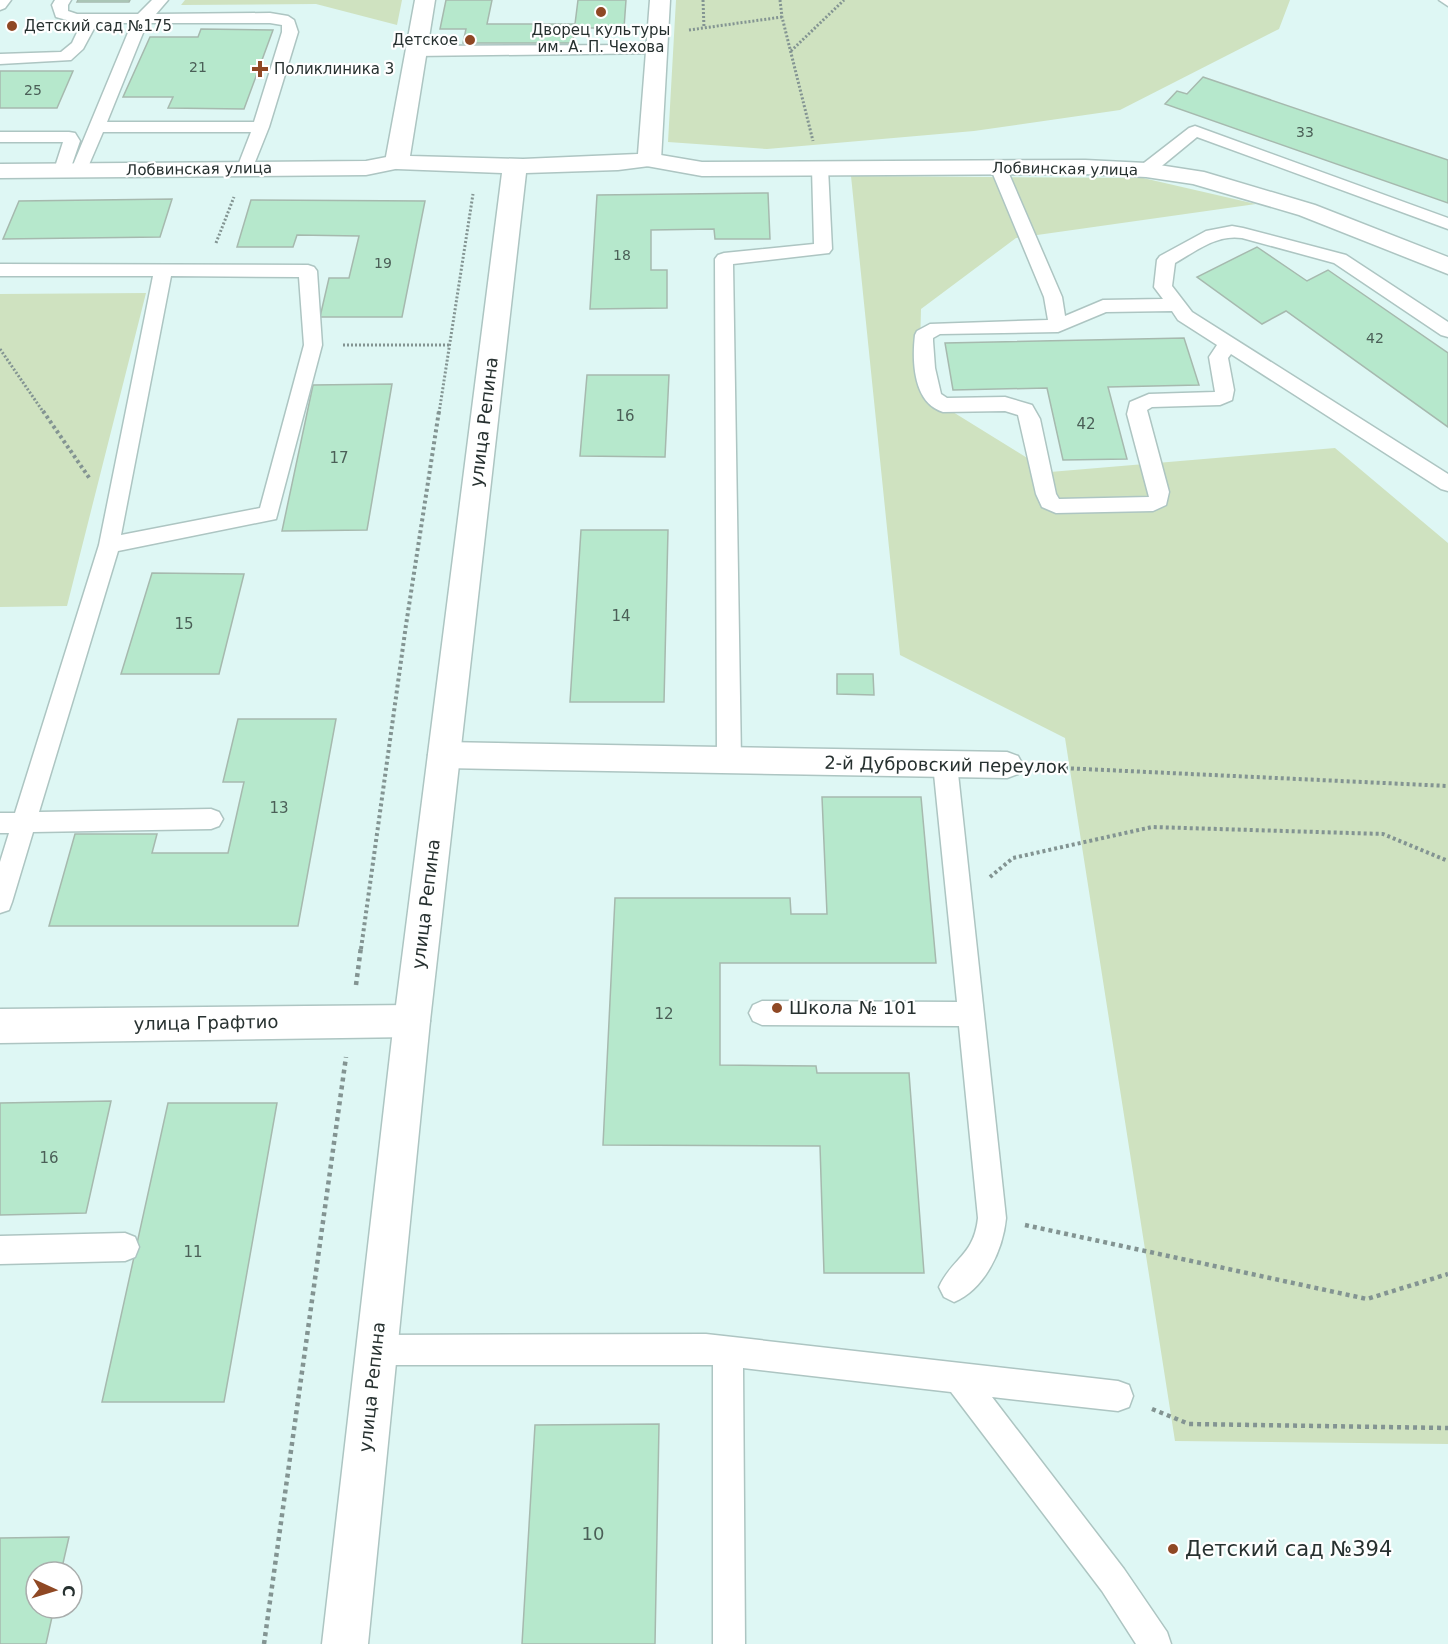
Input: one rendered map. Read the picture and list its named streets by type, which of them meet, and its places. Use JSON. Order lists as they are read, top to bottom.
{
  "streets": {
    "main road": [
      "Лобвинская улица",
      "улица Репина",
      "2-й Дубровский переулок",
      "улица Графтио"
    ]
  },
  "crossings": [
    ["улица Репина", "2-й Дубровский переулок"],
    ["улица Репина", "улица Графтио"]
  ],
  "places": {
    "other": [
      "Дворец культуры им. А. П. Чехова",
      "Детский сад №175",
      "Детское",
      "Школа № 101",
      "Детский сад №394"
    ],
    "health": ["Поликлиника 3"]
  },
  "house_numbers": [
    "21",
    "25",
    "33",
    "18",
    "19",
    "42",
    "16",
    "42",
    "17",
    "14",
    "15",
    "13",
    "12",
    "16",
    "11",
    "10"
  ],
  "north": "right"
}
